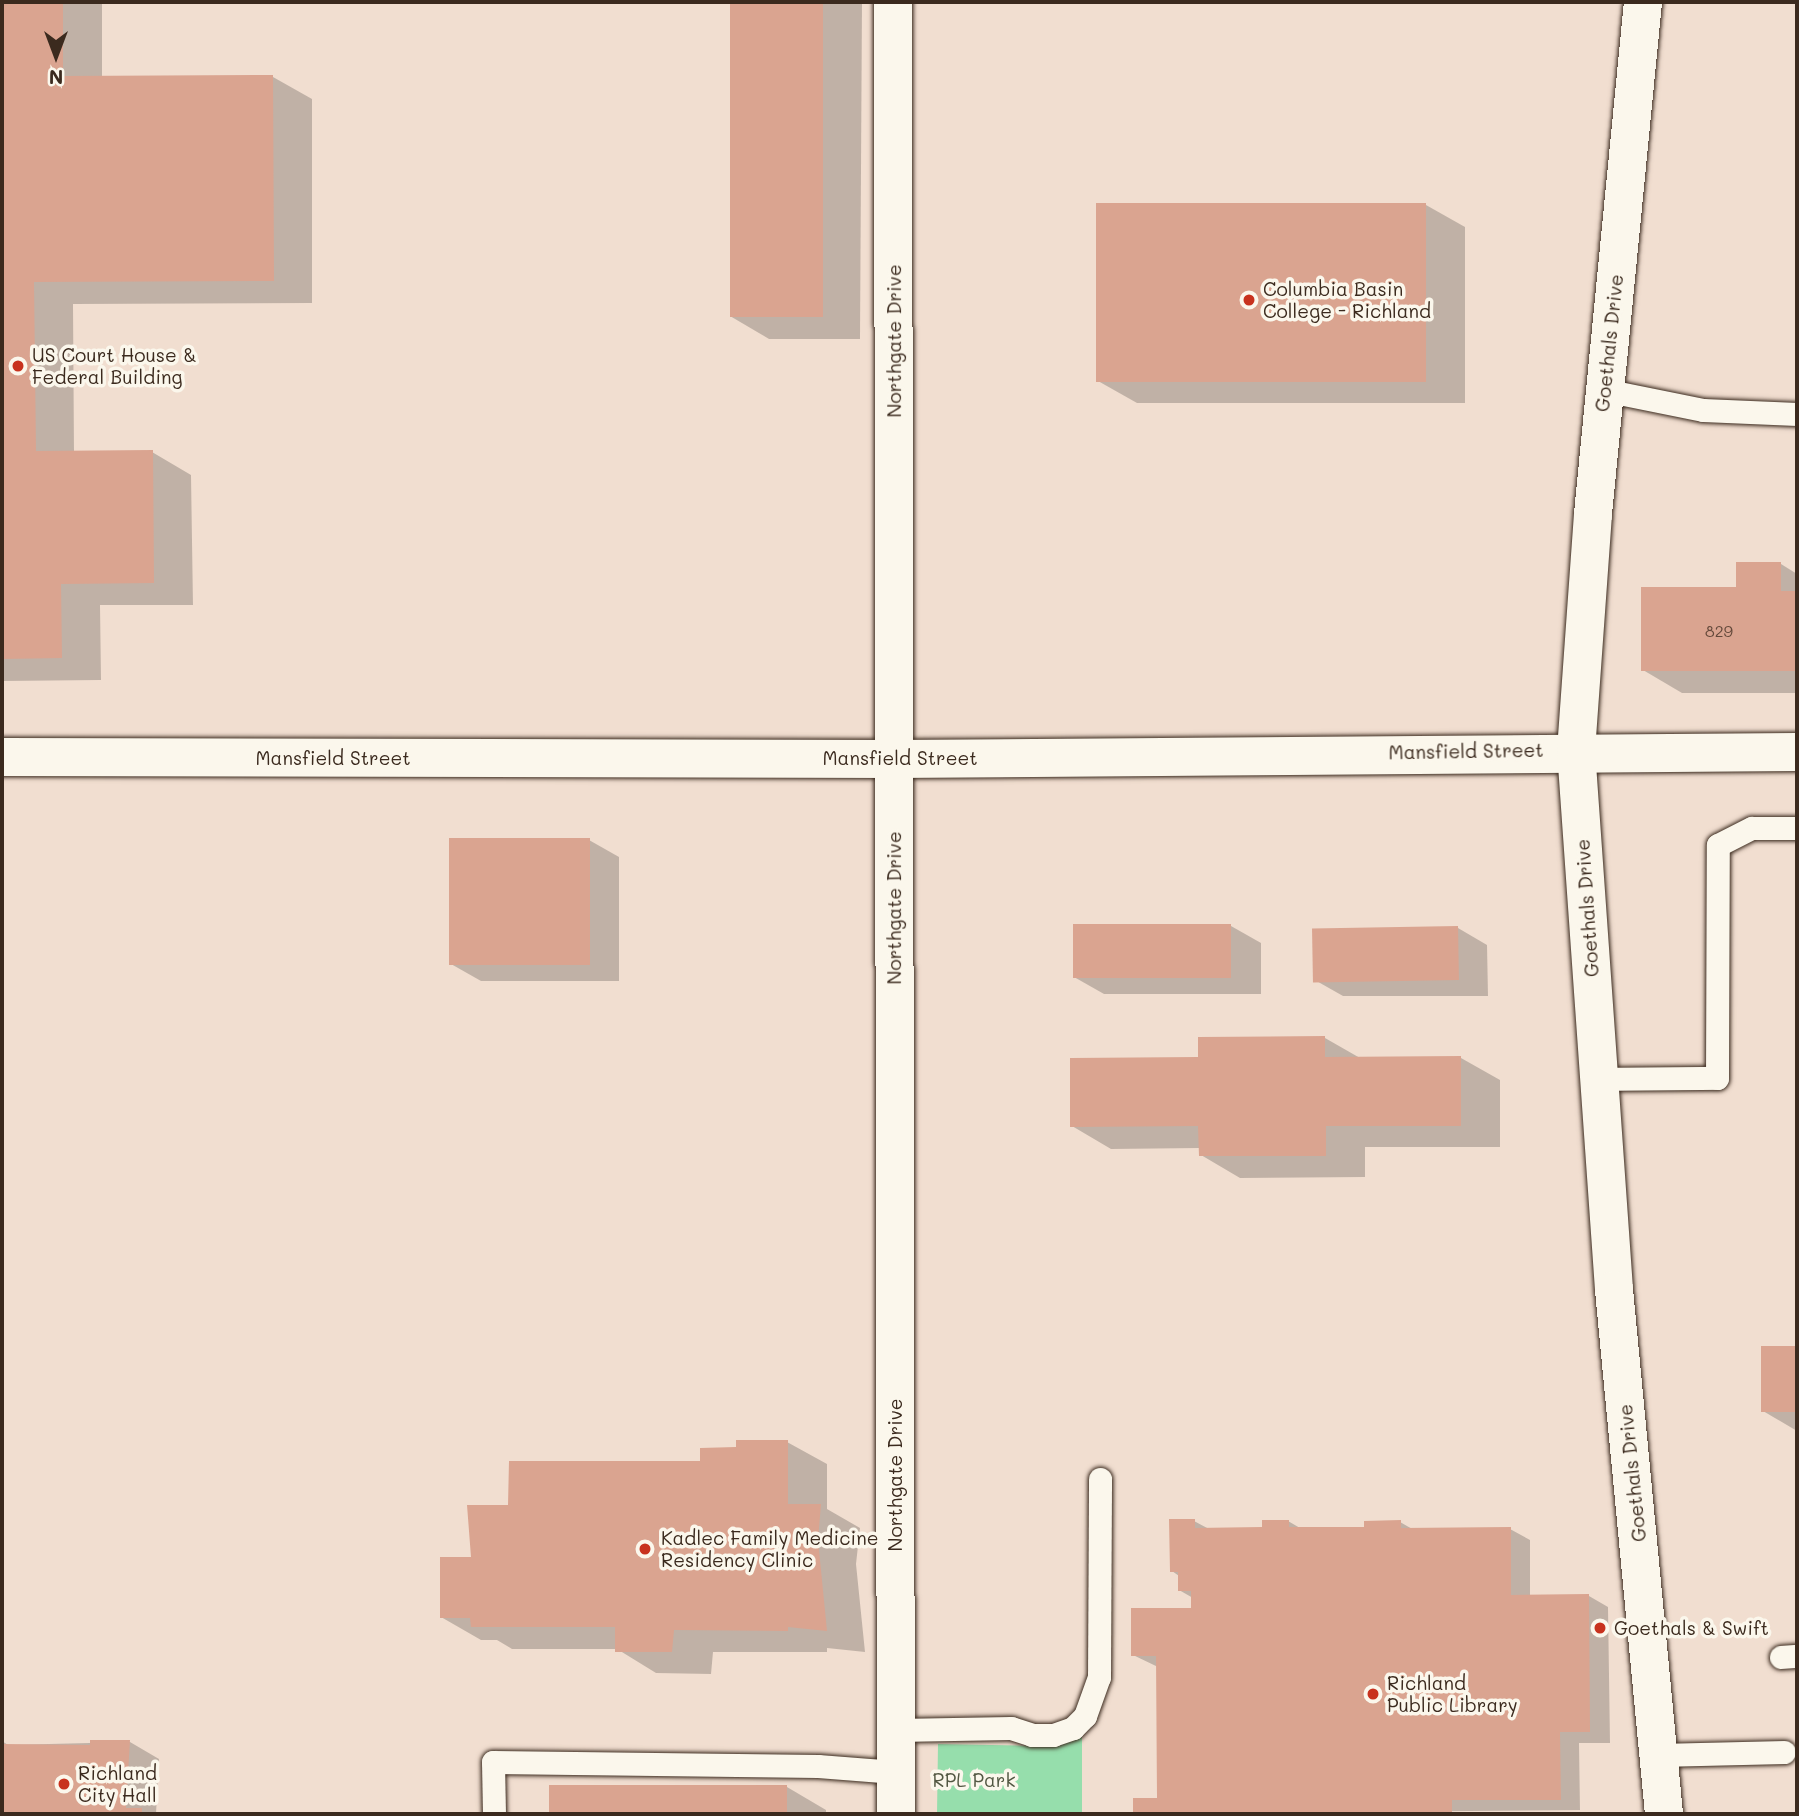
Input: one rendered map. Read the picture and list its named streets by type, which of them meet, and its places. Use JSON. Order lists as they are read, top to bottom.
{
  "streets": {
    "street": ["Northgate Drive", "Goethals Drive", "Mansfield Street"]
  },
  "crossings": [
    ["Northgate Drive", "Mansfield Street"],
    ["Goethals Drive", "Mansfield Street"]
  ],
  "parks": ["RPL Park"],
  "places": [
    "Columbia Basin College - Richland",
    "US Court House & Federal Building",
    "Kadlec Family Medicine Residency Clinic",
    "Goethals & Swift",
    "Richland Public Library",
    "Richland City Hall"
  ],
  "house_numbers": ["829"],
  "north": "bottom"
}
